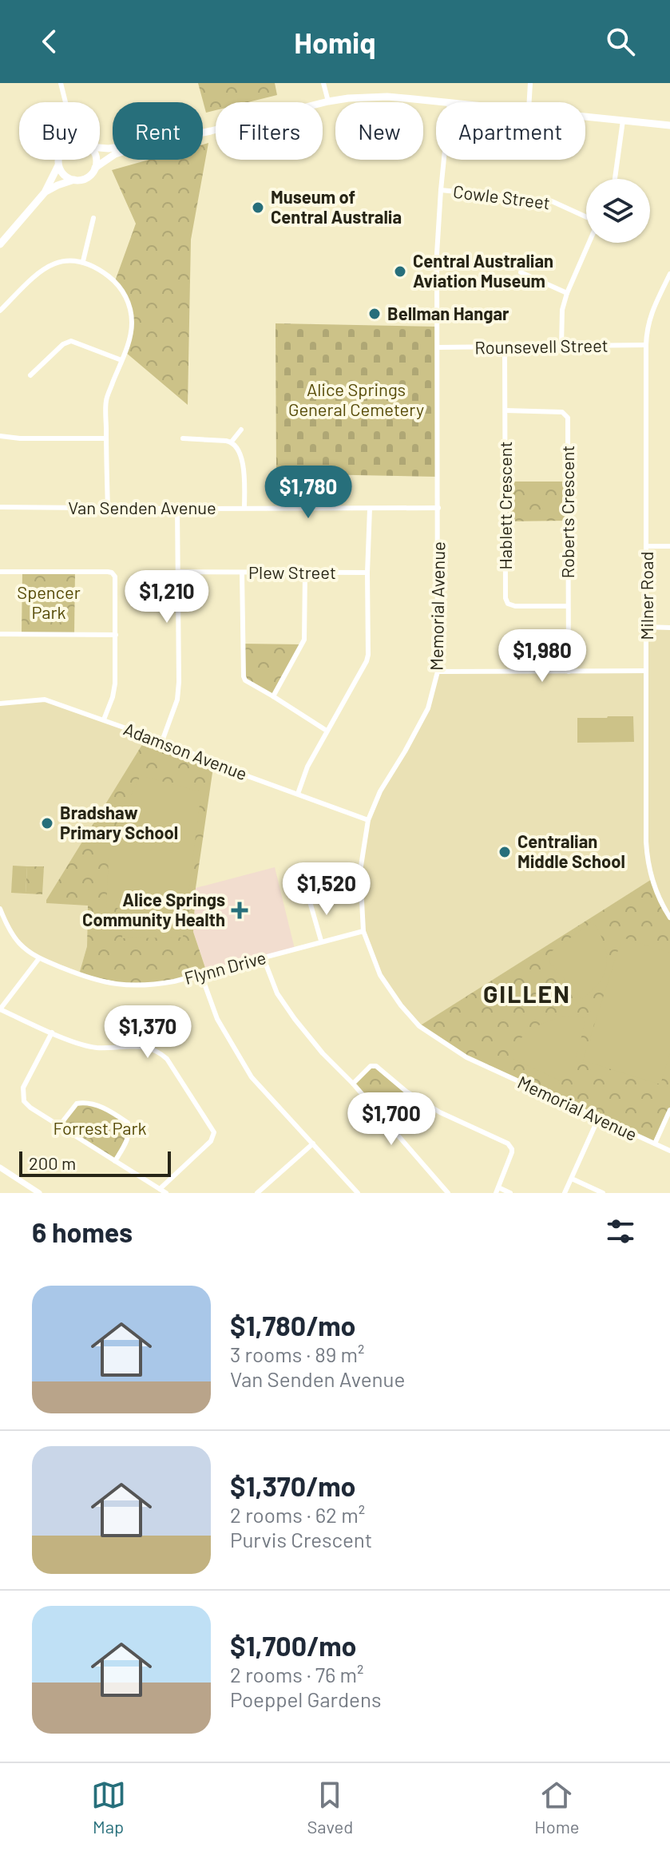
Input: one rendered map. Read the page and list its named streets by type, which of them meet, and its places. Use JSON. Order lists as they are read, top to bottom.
{
  "streets": {
    "street": [
      "Cowle Street",
      "Rounsevell Street",
      "Hablett Crescent",
      "Van Senden Avenue",
      "Roberts Crescent",
      "Plew Street",
      "Milner Road",
      "Memorial Avenue",
      "Adamson Avenue",
      "Flynn Drive"
    ]
  },
  "crossings": [
    ["Cowle Street", "Memorial Avenue"],
    ["Rounsevell Street", "Hablett Crescent"],
    ["Rounsevell Street", "Milner Road"],
    ["Rounsevell Street", "Memorial Avenue"],
    ["Hablett Crescent", "Roberts Crescent"],
    ["Van Senden Avenue", "Memorial Avenue"],
    ["Memorial Avenue", "Adamson Avenue"],
    ["Memorial Avenue", "Flynn Drive"]
  ],
  "districts": ["GILLEN"],
  "parks": ["Alice Springs General Cemetery", "Spencer Park", "Forrest Park"],
  "places": {
    "other": [
      "Museum of Central Australia",
      "Central Australian Aviation Museum",
      "Bellman Hangar",
      "Bradshaw Primary School",
      "Centralian Middle School"
    ],
    "health": ["Alice Springs Community Health"]
  },
  "scale_bar": "200 m",
  "page": {
    "header": "Homiq",
    "chip": [
      "Buy",
      "Rent",
      "Filters",
      "New",
      "Apartment"
    ],
    "price": [
      "$1,780",
      "$1,210",
      "$1,980",
      "$1,520",
      "$1,370",
      "$1,700"
    ],
    "scale": "200 m",
    "heading": "6 homes",
    "list": [
      {
        "name": "$1,780/mo",
        "note": "3 rooms · 89 m² · Van Senden Avenue"
      },
      {
        "name": "$1,370/mo",
        "note": "2 rooms · 62 m² · Purvis Crescent"
      },
      {
        "name": "$1,700/mo",
        "note": "2 rooms · 76 m² · Poeppel Gardens"
      }
    ],
    "tabs": ["Map", "Saved", "Home"]
  }
}
